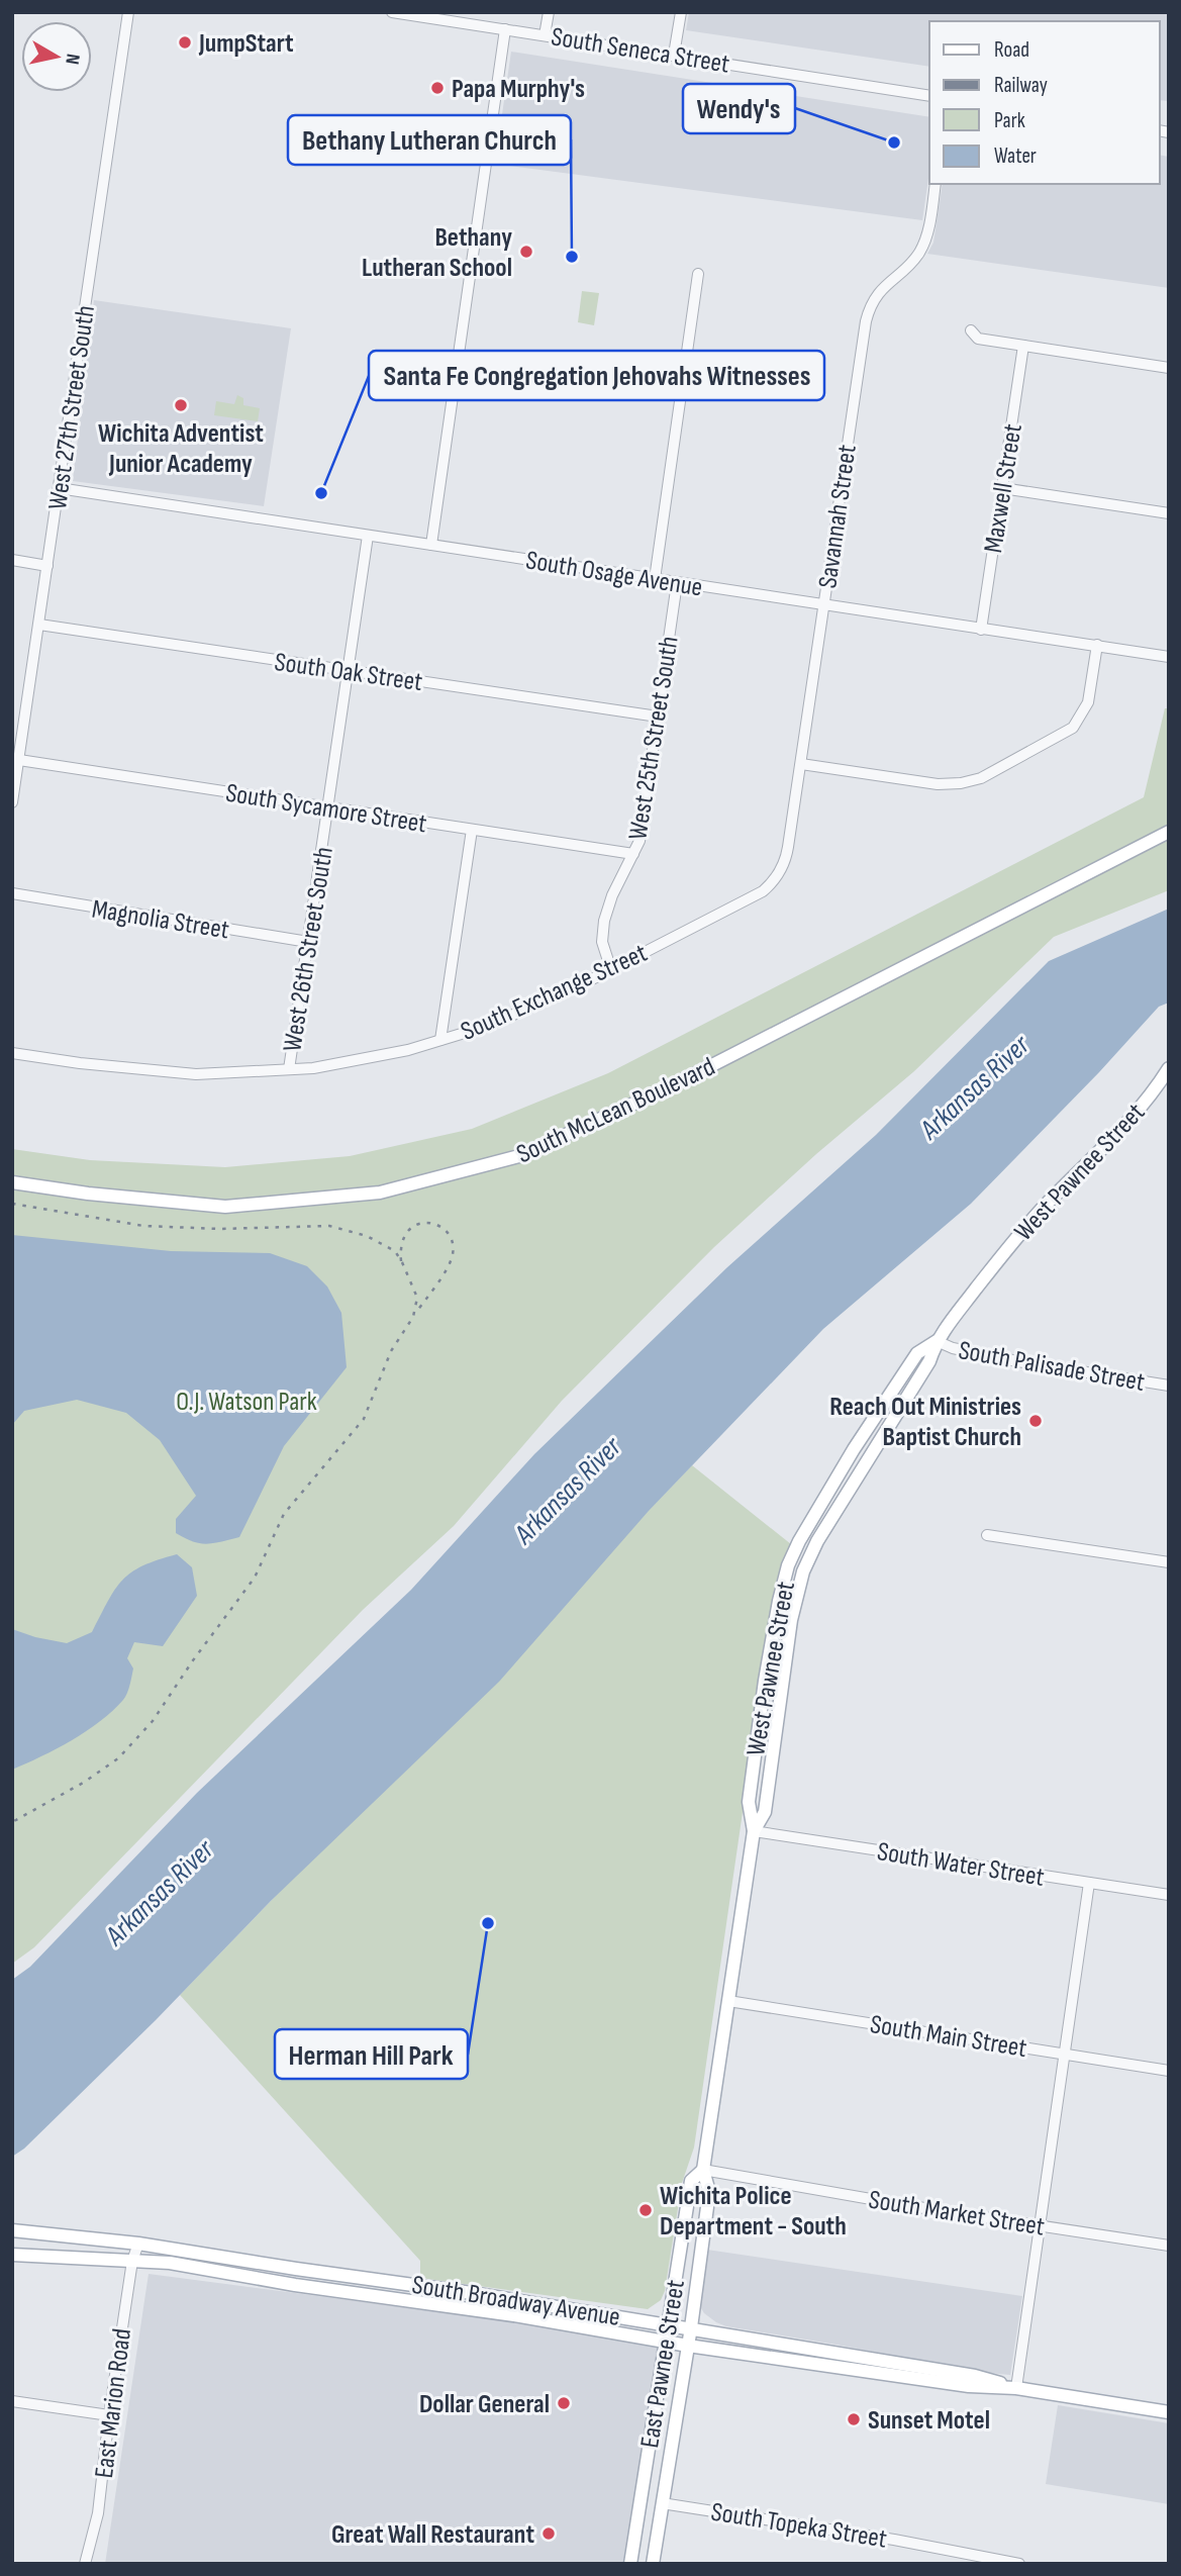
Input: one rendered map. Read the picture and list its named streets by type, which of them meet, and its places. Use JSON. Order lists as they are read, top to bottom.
{
  "streets": {
    "main road": [
      "South McLean Boulevard",
      "West Pawnee Street",
      "South Broadway Avenue",
      "East Pawnee Street"
    ],
    "street": [
      "South Seneca Street",
      "West 27th Street South",
      "Maxwell Street",
      "Savannah Street",
      "South Osage Avenue",
      "South Oak Street",
      "West 25th Street South",
      "South Sycamore Street",
      "Magnolia Street",
      "West 26th Street South",
      "South Exchange Street",
      "South Palisade Street",
      "South Water Street",
      "South Main Street",
      "South Market Street",
      "East Marion Road",
      "South Topeka Street"
    ]
  },
  "crossings": [
    ["West 27th Street South", "South Osage Avenue"],
    ["West 27th Street South", "South Oak Street"],
    ["West 27th Street South", "South Sycamore Street"],
    ["Maxwell Street", "South Osage Avenue"],
    ["Savannah Street", "South Osage Avenue"],
    ["Savannah Street", "South Exchange Street"],
    ["South Osage Avenue", "West 25th Street South"],
    ["South Osage Avenue", "West 26th Street South"],
    ["South Oak Street", "West 25th Street South"],
    ["South Oak Street", "West 26th Street South"],
    ["West 25th Street South", "South Sycamore Street"],
    ["West 25th Street South", "South Exchange Street"],
    ["South Sycamore Street", "West 26th Street South"],
    ["Magnolia Street", "West 26th Street South"],
    ["West 26th Street South", "South Exchange Street"],
    ["West Pawnee Street", "South Palisade Street"],
    ["West Pawnee Street", "South Water Street"],
    ["West Pawnee Street", "South Main Street"],
    ["West Pawnee Street", "East Pawnee Street"],
    ["South Main Street", "East Pawnee Street"],
    ["South Market Street", "East Pawnee Street"],
    ["South Broadway Avenue", "East Pawnee Street"],
    ["South Broadway Avenue", "East Marion Road"],
    ["East Pawnee Street", "South Topeka Street"]
  ],
  "water": ["Arkansas River"],
  "parks": ["O.J. Watson Park"],
  "places": [
    "JumpStart",
    "Papa Murphy's",
    "Wendy's",
    "Bethany Lutheran School",
    "Bethany Lutheran Church",
    "Wichita Adventist Junior Academy",
    "Santa Fe Congregation Jehovahs Witnesses",
    "Reach Out Ministries Baptist Church",
    "Herman Hill Park",
    "Wichita Police Department - South",
    "Dollar General",
    "Sunset Motel",
    "Great Wall Restaurant"
  ],
  "legend": [
    "Road",
    "Railway",
    "Park",
    "Water"
  ],
  "north": "right"
}
